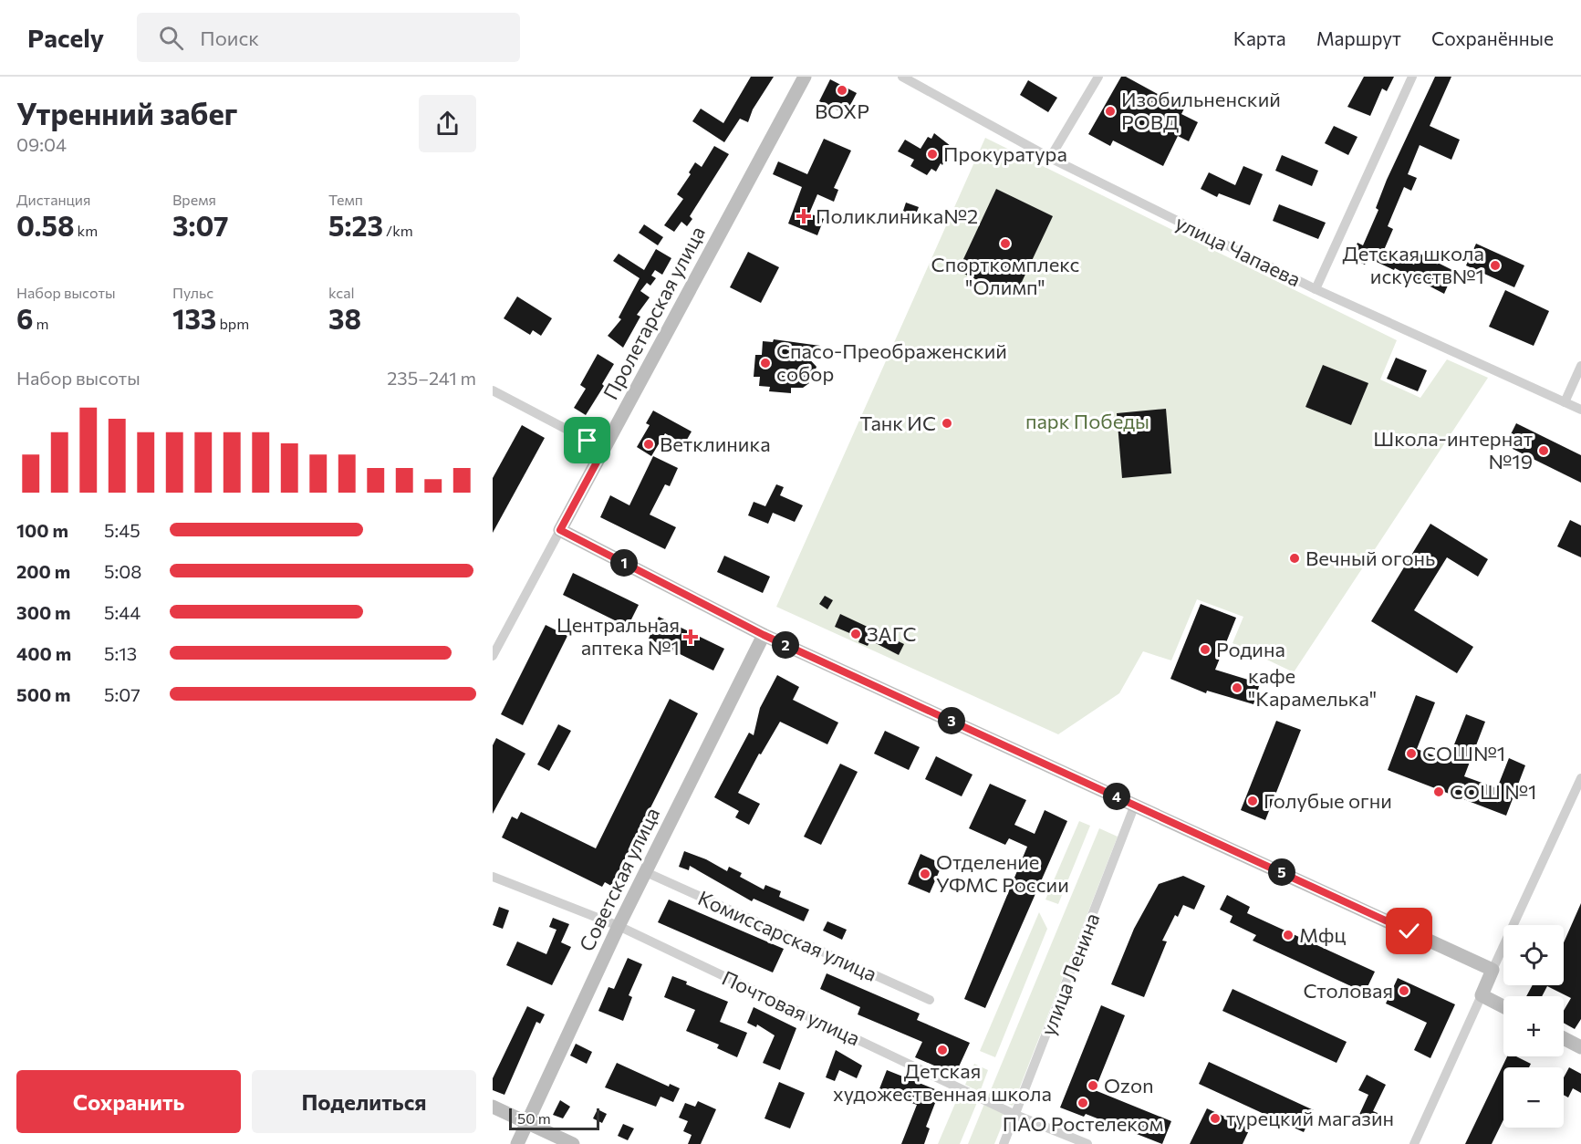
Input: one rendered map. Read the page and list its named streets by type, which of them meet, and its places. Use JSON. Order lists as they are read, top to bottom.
{
  "streets": {
    "street": [
      "улица Чапаева",
      "Пролетарская улица",
      "Советская улица",
      "Комиссарская улица",
      "улица Ленина",
      "Почтовая улица"
    ]
  },
  "crossings": [
    ["Советская улица", "Комиссарская улица"],
    ["Советская улица", "Почтовая улица"],
    ["улица Ленина", "Почтовая улица"]
  ],
  "parks": ["парк Победы"],
  "places": {
    "other": [
      "ВОХР",
      "Изобильненский РОВД",
      "Прокуратура",
      "Спорткомплекс \"Олимп\"",
      "Детская школа искусств№1",
      "Спасо-Преображенский собор",
      "Танк ИС",
      "Ветклиника",
      "Школа-интернат №19",
      "Вечный огонь",
      "ЗАГС",
      "Родина",
      "кафе \"Карамелька\"",
      "СОШ№1",
      "СОШ №1",
      "Голубые огни",
      "Отделение УФМС России",
      "Мфц",
      "Столовая",
      "Детская художественная школа",
      "Ozon",
      "ПАО Ростелеком",
      "турецкий магазин"
    ],
    "health": ["Поликлиника№2", "Центральная аптека №1"]
  },
  "scale_bar": "50 m",
  "page": {
    "header": "Pacely",
    "search": "Поиск",
    "nav": ["Карта", "Маршрут", "Сохранённые"],
    "heading": ["Утренний забег", "09:04"],
    "stats": [
      ["Дистанция", "0.58 km"],
      ["Время", "3:07"],
      ["Темп", "5:23 /km"],
      ["Набор высоты", "6 m"],
      ["Пульс", "133 bpm"],
      ["kcal", "38"]
    ],
    "chart": ["Набор высоты", "235–241 m"],
    "list": [
      {
        "name": "100 m",
        "note": "5:45"
      },
      {
        "name": "200 m",
        "note": "5:08"
      },
      {
        "name": "300 m",
        "note": "5:44"
      },
      {
        "name": "400 m",
        "note": "5:13"
      },
      {
        "name": "500 m",
        "note": "5:07"
      }
    ],
    "pins": [
      "1",
      "2",
      "3",
      "4",
      "5"
    ],
    "map_buttons": ["+", "−"],
    "buttons": ["Сохранить", "Поделиться"],
    "scale": "50 m"
  }
}
